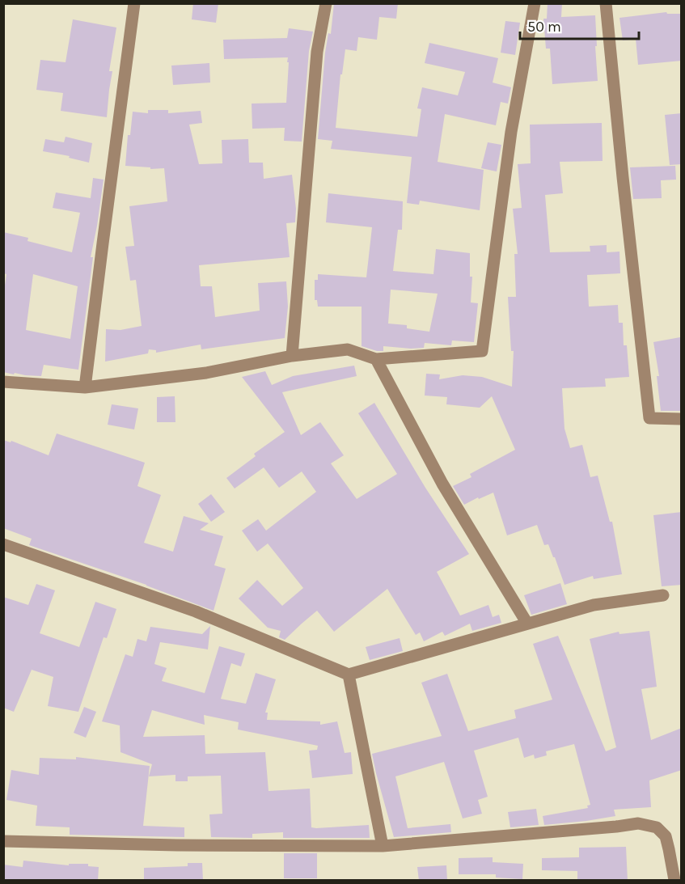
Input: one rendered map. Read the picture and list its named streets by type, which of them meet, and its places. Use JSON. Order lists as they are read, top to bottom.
{
  "scale_bar": "50 m"
}
